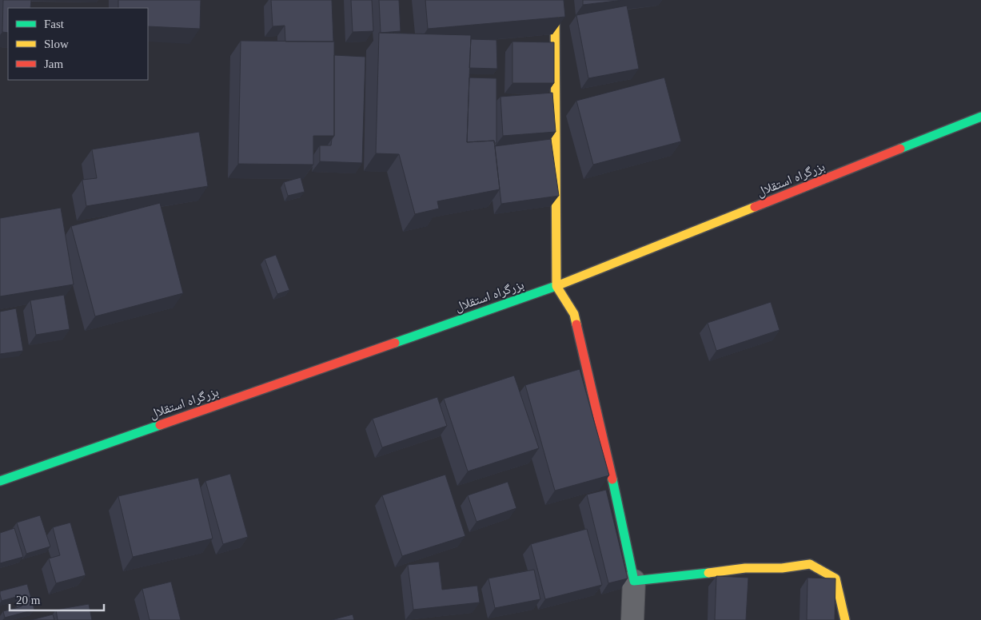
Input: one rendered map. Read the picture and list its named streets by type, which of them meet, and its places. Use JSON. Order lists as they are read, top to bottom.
{
  "streets": {
    "main road": ["بزرگراه استقلال"]
  },
  "legend": ["Fast", "Slow", "Jam"],
  "scale_bar": "20 m"
}
